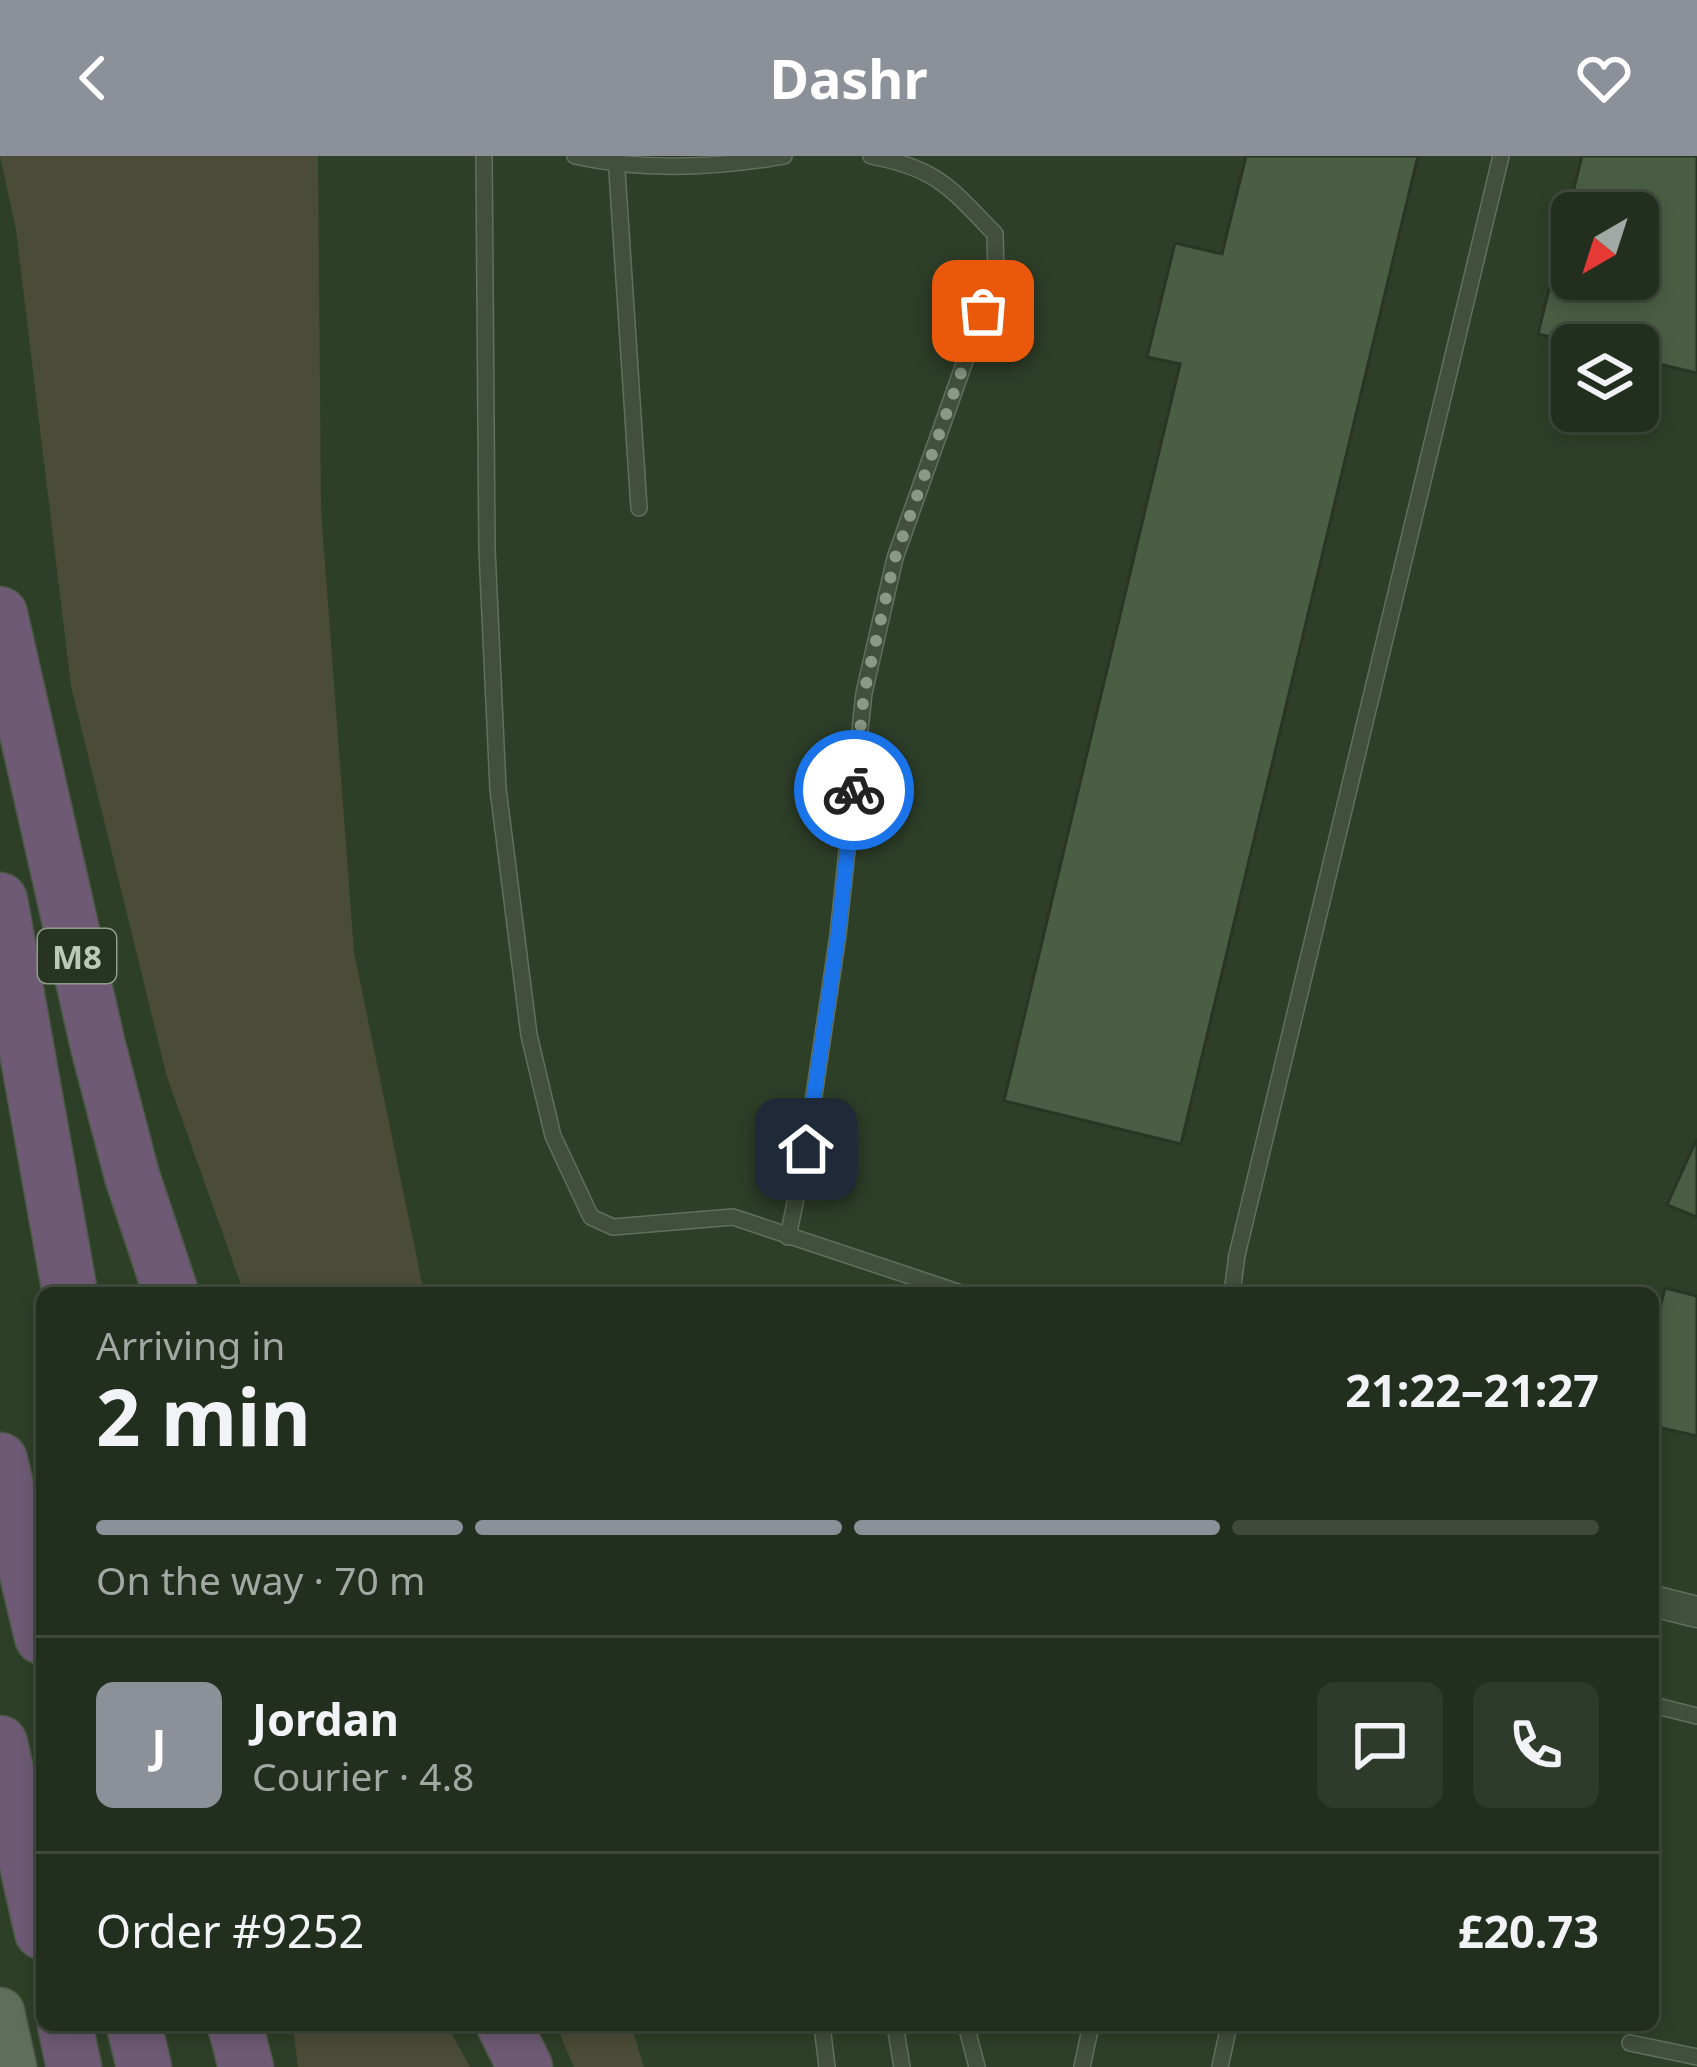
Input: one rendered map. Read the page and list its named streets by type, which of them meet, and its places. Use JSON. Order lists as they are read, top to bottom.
{
  "streets": {
    "highway": ["M8"]
  },
  "north": "bottom left",
  "page": {
    "header": "Dashr",
    "heading": ["2 min", "Arriving in", "21:22–21:27"],
    "panel": [
      "Jordan",
      "Courier · 4.8",
      "Order #9252",
      "£20.73"
    ],
    "bar": "On the way · 70 m",
    "round": "J"
  }
}
